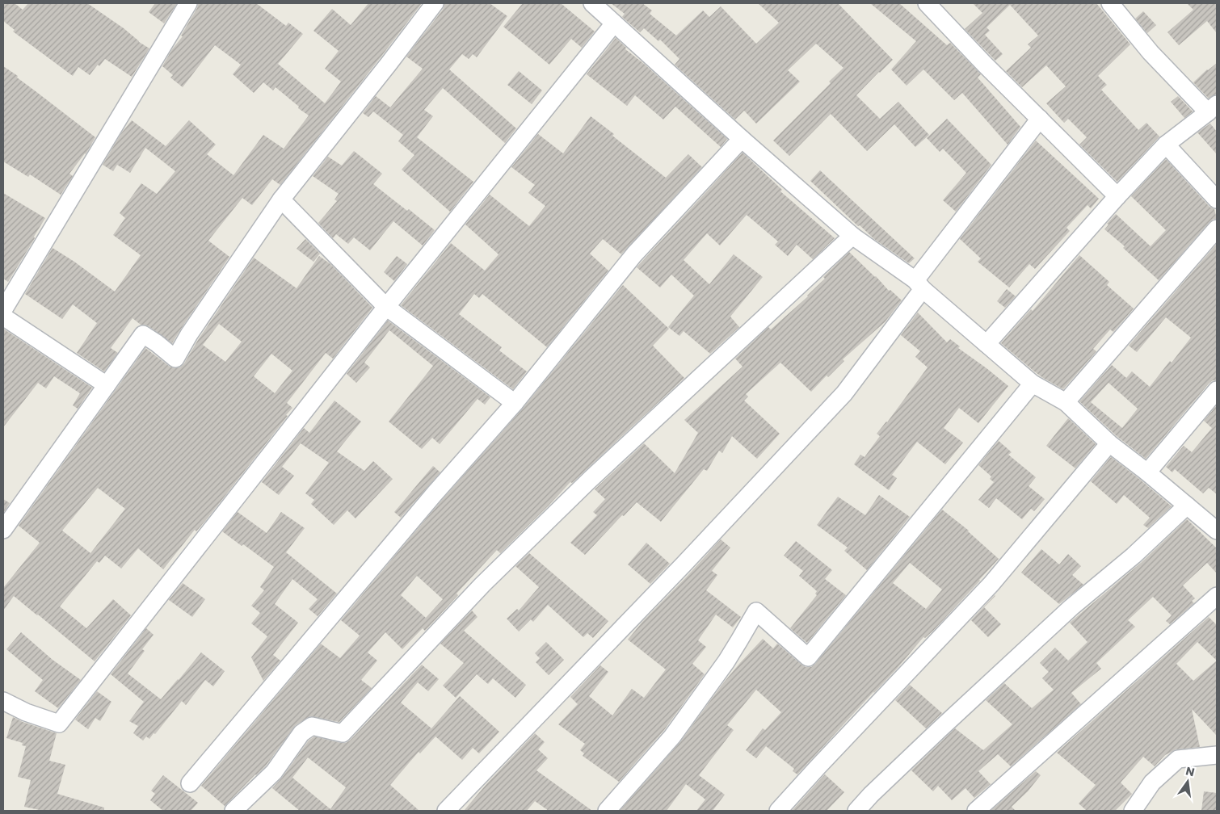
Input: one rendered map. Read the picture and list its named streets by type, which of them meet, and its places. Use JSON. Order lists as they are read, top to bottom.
{
  "north": "top"
}
